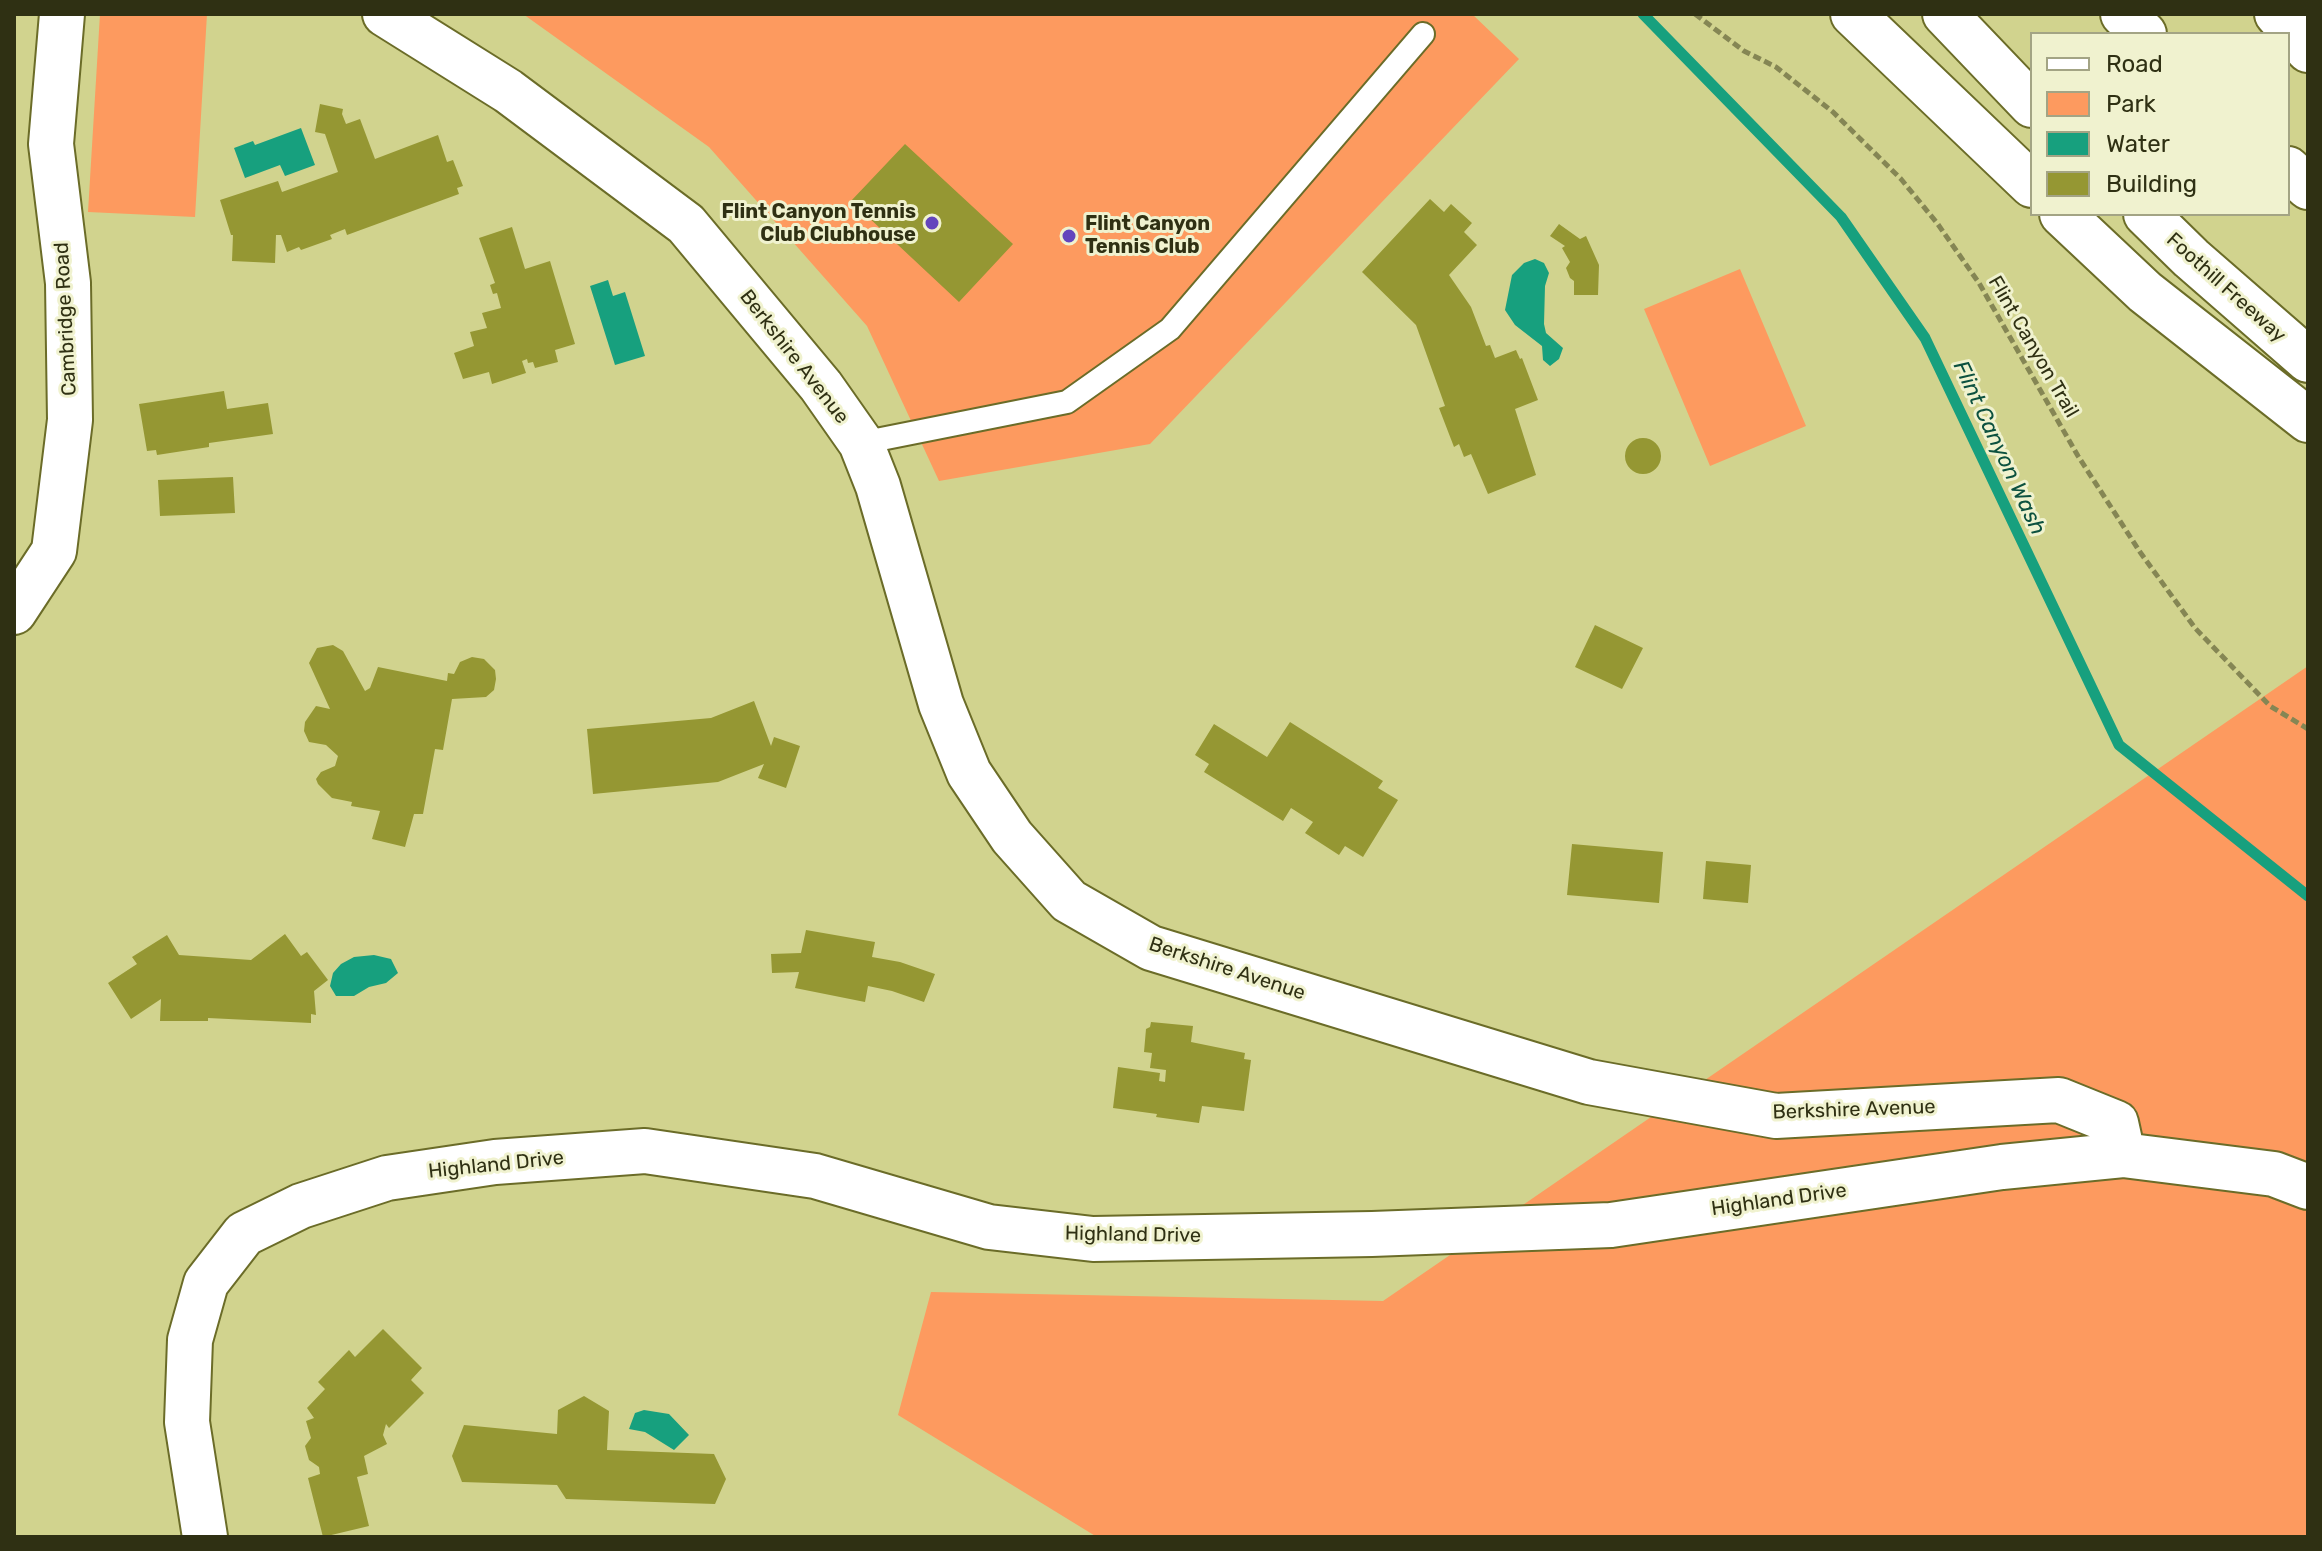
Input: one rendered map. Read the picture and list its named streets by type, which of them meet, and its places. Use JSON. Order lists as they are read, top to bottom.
{
  "streets": {
    "main road": [
      "Foothill Freeway",
      "Cambridge Road",
      "Berkshire Avenue",
      "Highland Drive"
    ],
    "path": ["Flint Canyon Trail"]
  },
  "crossings": [
    ["Berkshire Avenue", "Highland Drive"]
  ],
  "water": ["Flint Canyon Wash"],
  "places": ["Flint Canyon Tennis Club Clubhouse", "Flint Canyon Tennis Club"],
  "legend": [
    "Road",
    "Park",
    "Water",
    "Building"
  ]
}
